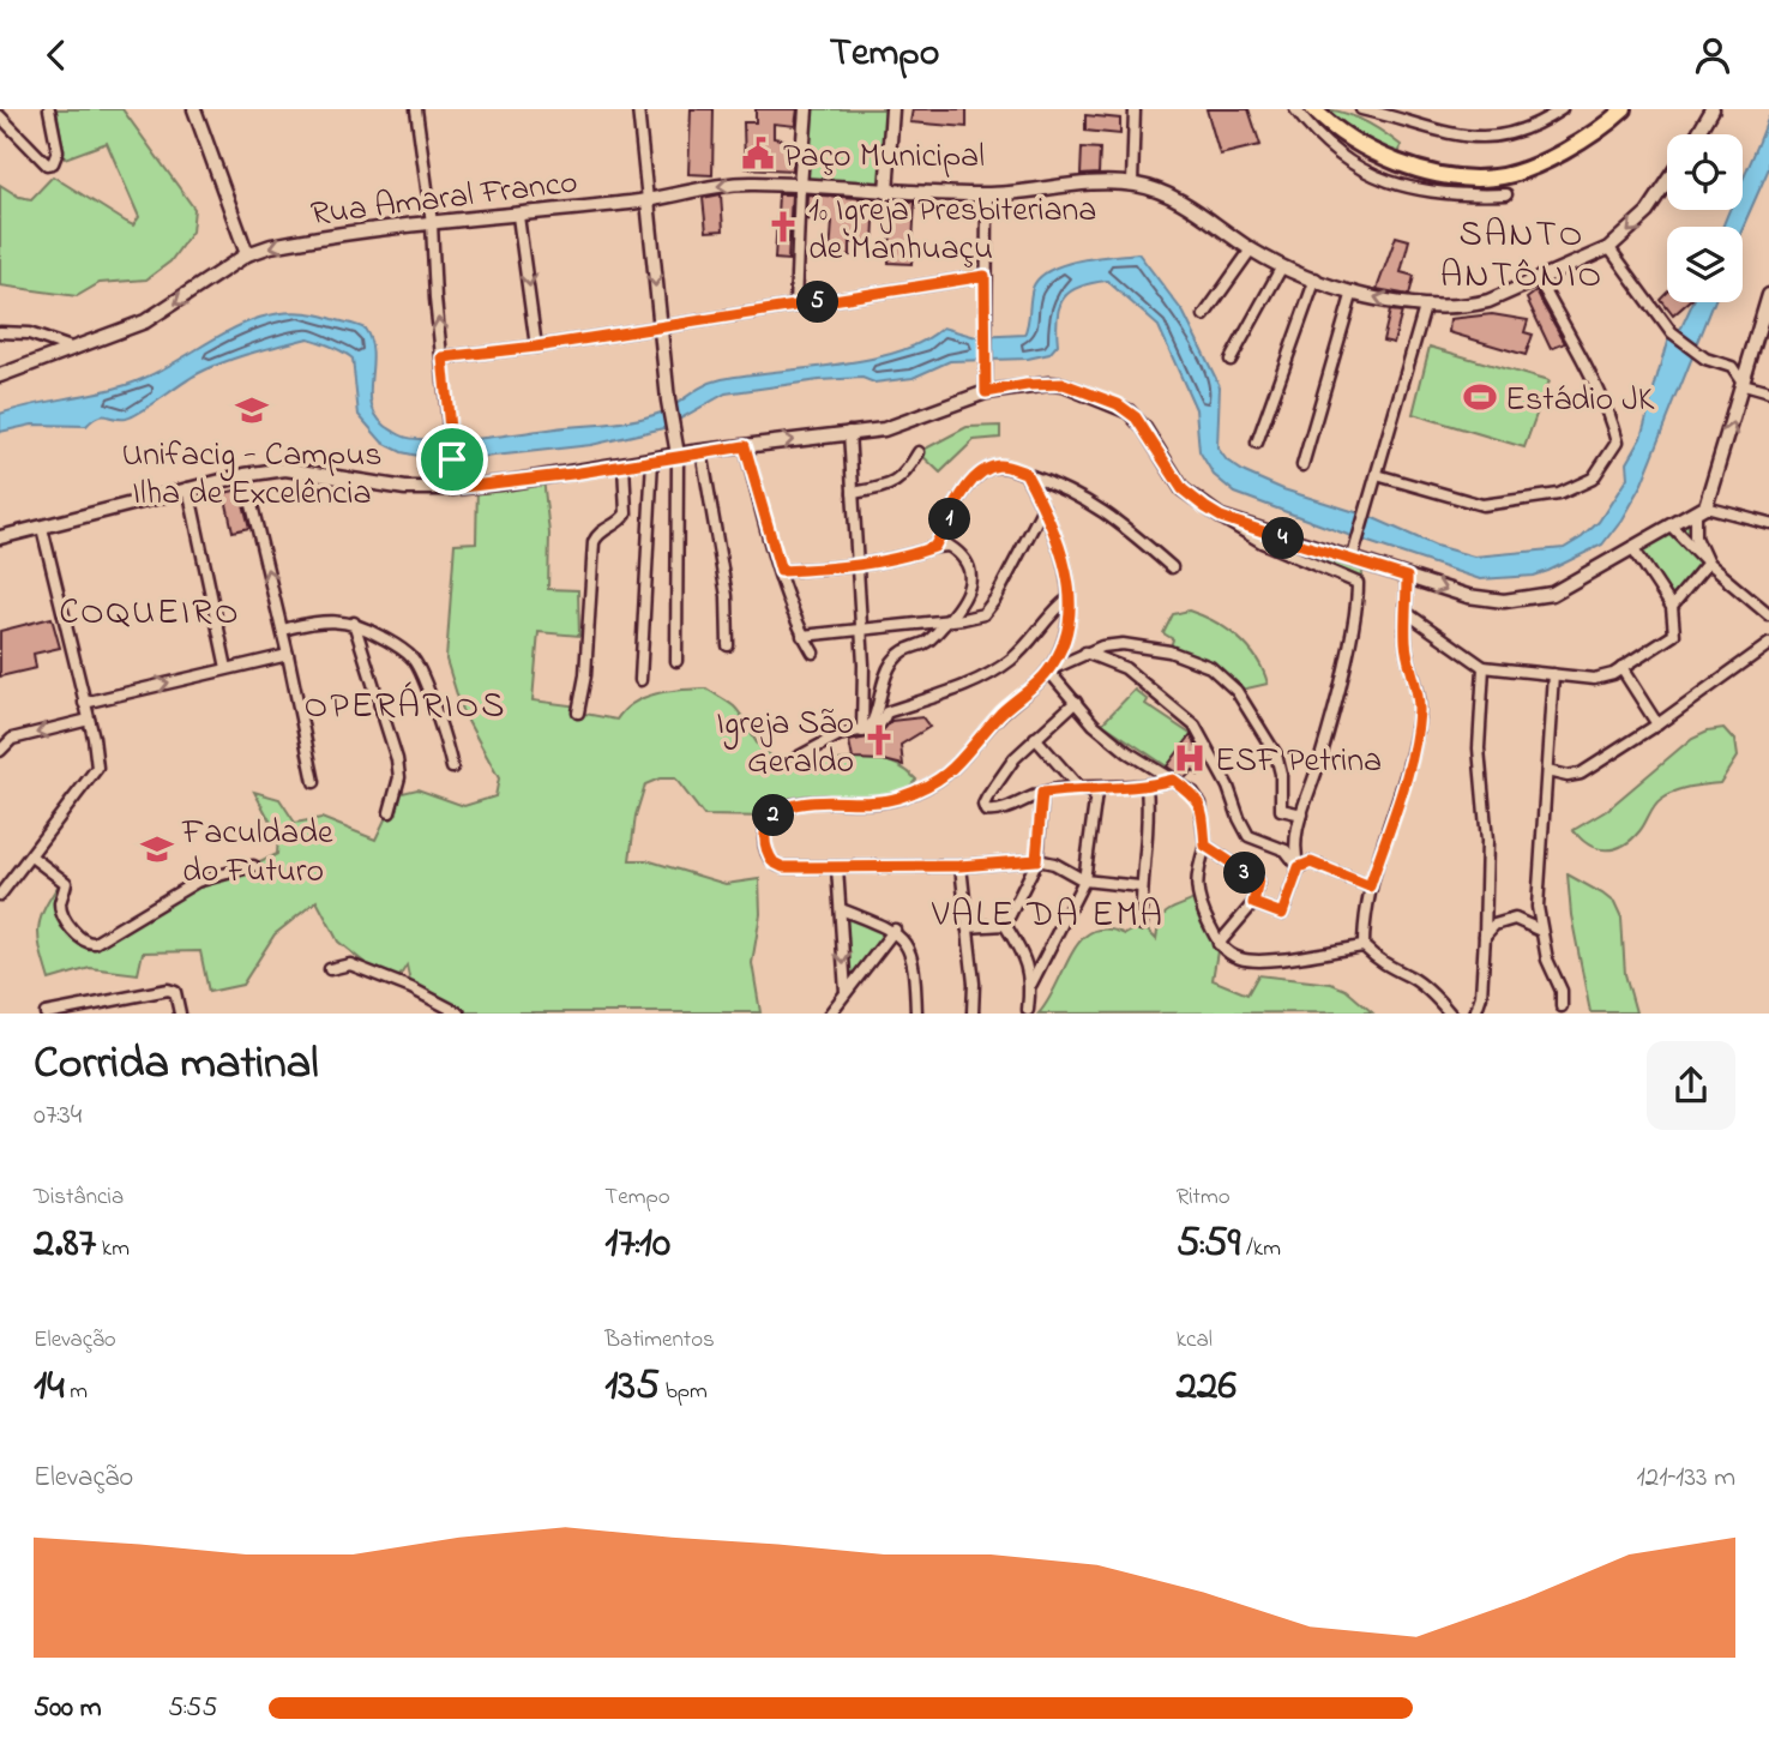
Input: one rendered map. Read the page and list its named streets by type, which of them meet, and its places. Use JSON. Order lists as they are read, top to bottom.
{
  "streets": {
    "street": ["Rua Amaral Franco"]
  },
  "one_way": ["Rua Amaral Franco"],
  "districts": [
    "SANTO ANTÔNIO",
    "COQUEIRO",
    "OPERÁRIOS",
    "VALE DA EMA"
  ],
  "places": {
    "public building": ["Paço Municipal"],
    "church": ["1º Igreja Presbiteriana de Manhuaçu", "Igreja São Geraldo"],
    "sports": ["Estádio JK"],
    "school or university": ["Unifacig - Campus Ilha de Excelência", "Faculdade do Futuro"],
    "hospital": ["ESF Petrina"]
  },
  "page": {
    "header": "Tempo",
    "pins": [
      "5",
      "1",
      "4",
      "2",
      "3"
    ],
    "heading": ["Corrida matinal", "07:34"],
    "stats": [
      ["Distância", "2.87 km"],
      ["Tempo", "17:10"],
      ["Ritmo", "5:59 /km"],
      ["Elevação", "14 m"],
      ["Batimentos", "135 bpm"],
      ["kcal", "226"]
    ],
    "chart": ["Elevação", "121–133 m"],
    "list": [
      {
        "name": "500 m",
        "note": "5:55"
      }
    ]
  }
}
